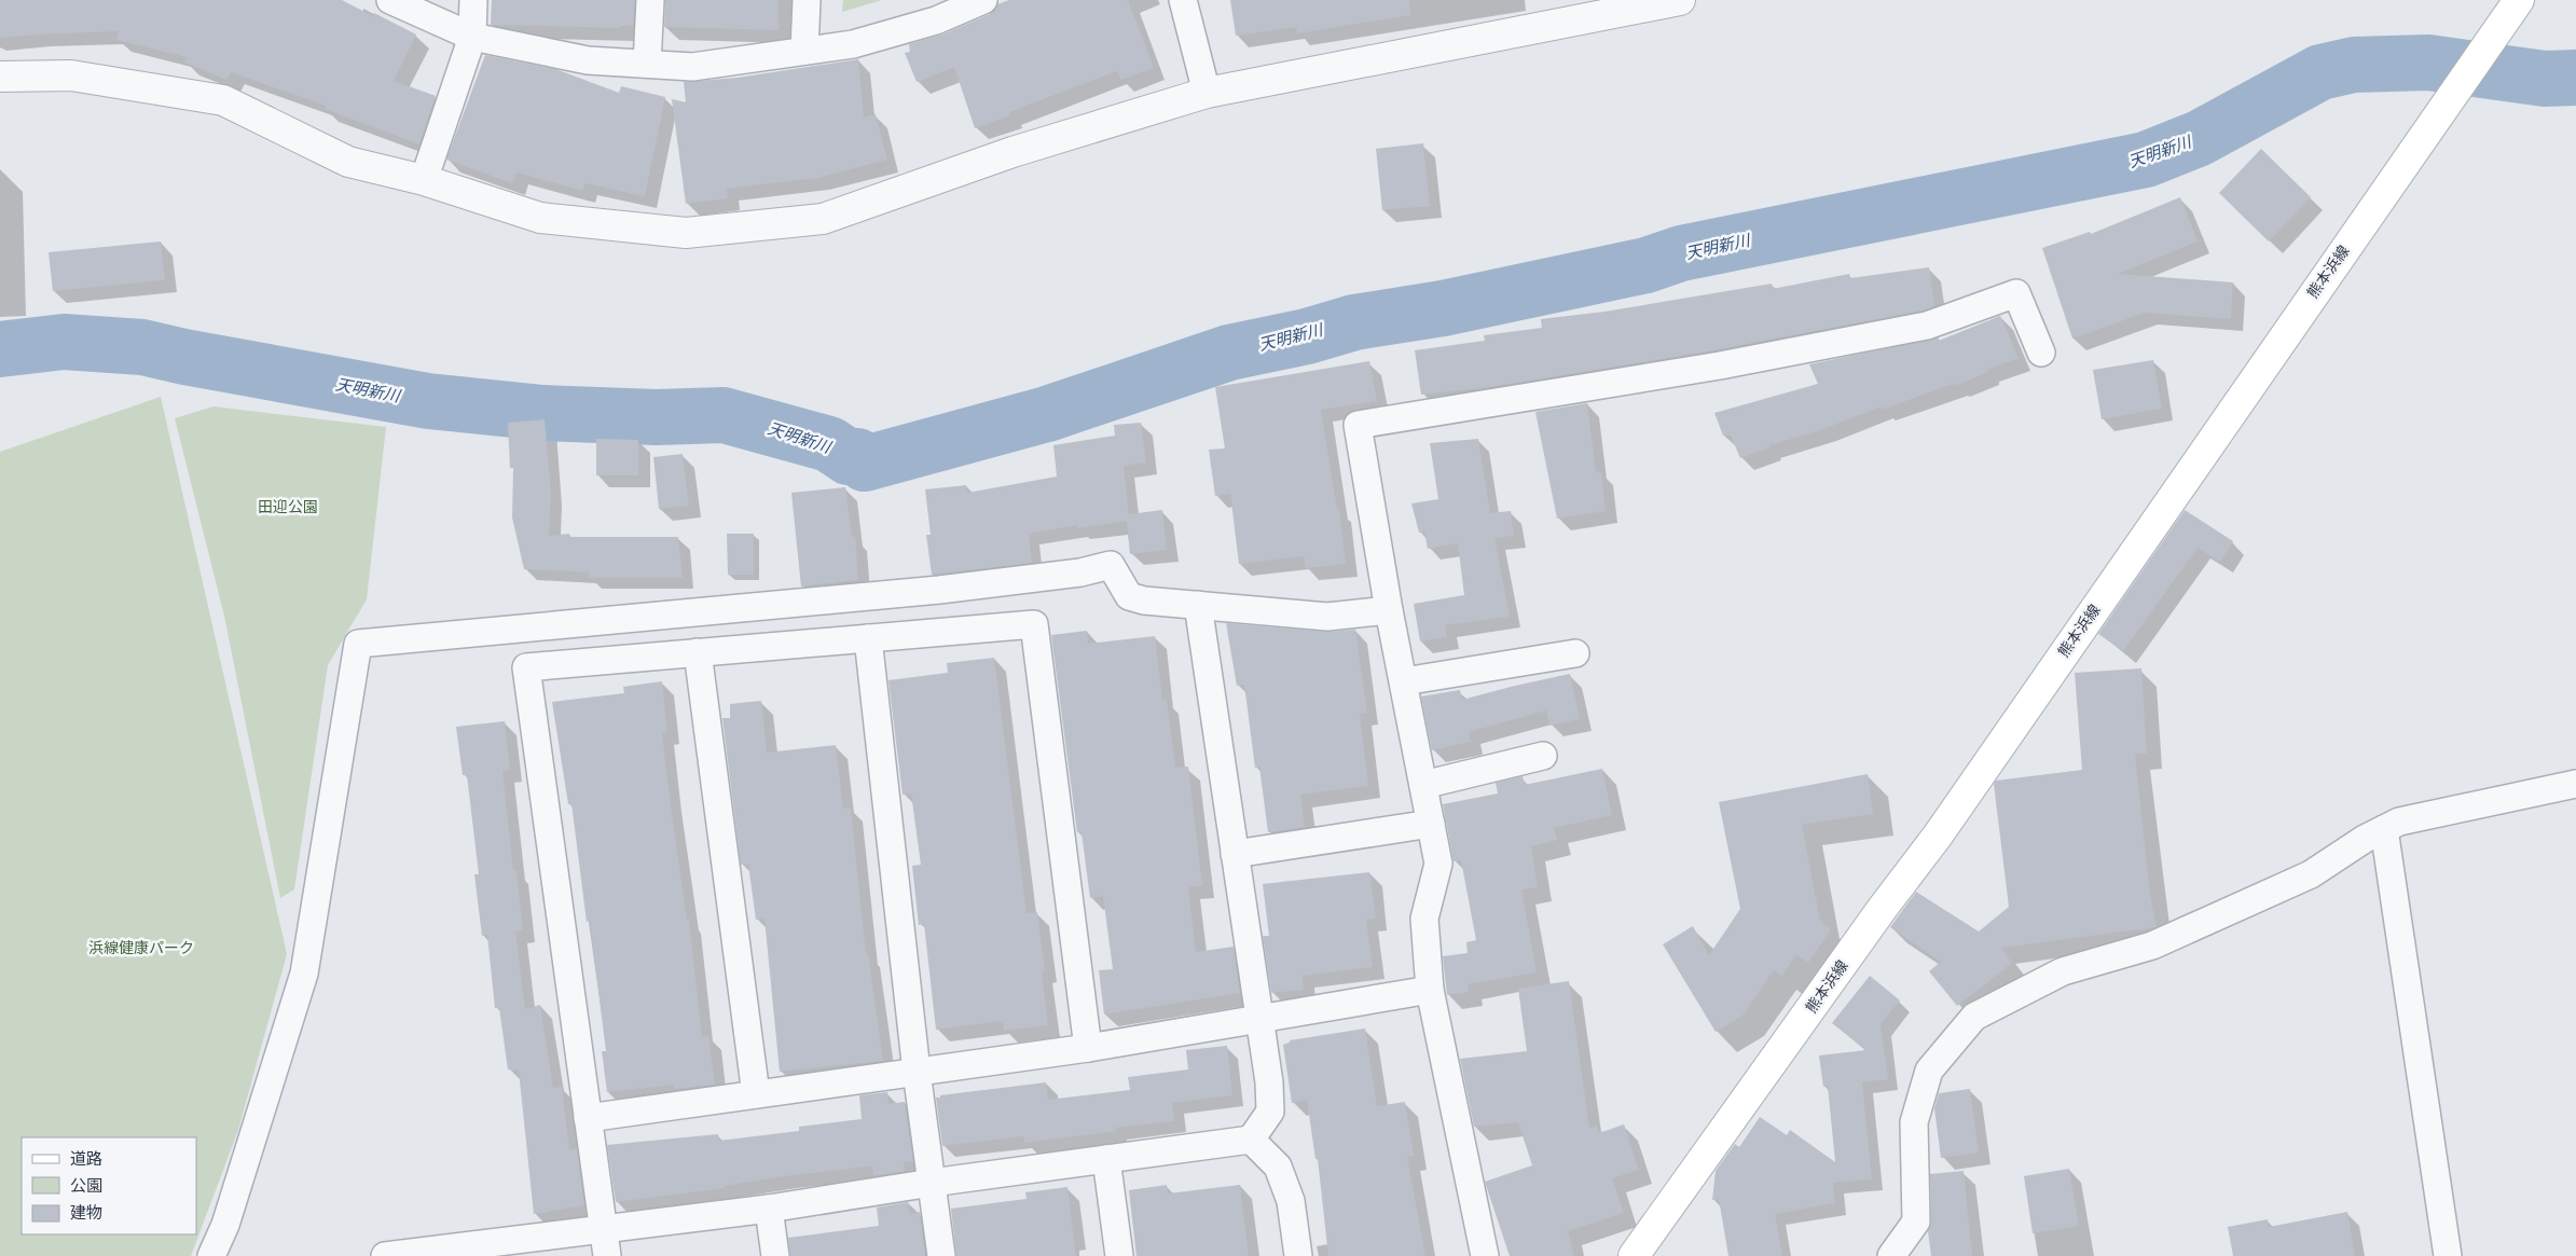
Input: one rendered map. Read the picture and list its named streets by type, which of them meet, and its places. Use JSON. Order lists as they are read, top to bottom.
{
  "streets": {
    "main road": ["熊本浜線"]
  },
  "water": ["天明新川"],
  "parks": ["田迎公園", "浜線健康パーク"],
  "legend": ["道路", "公園", "建物"]
}
